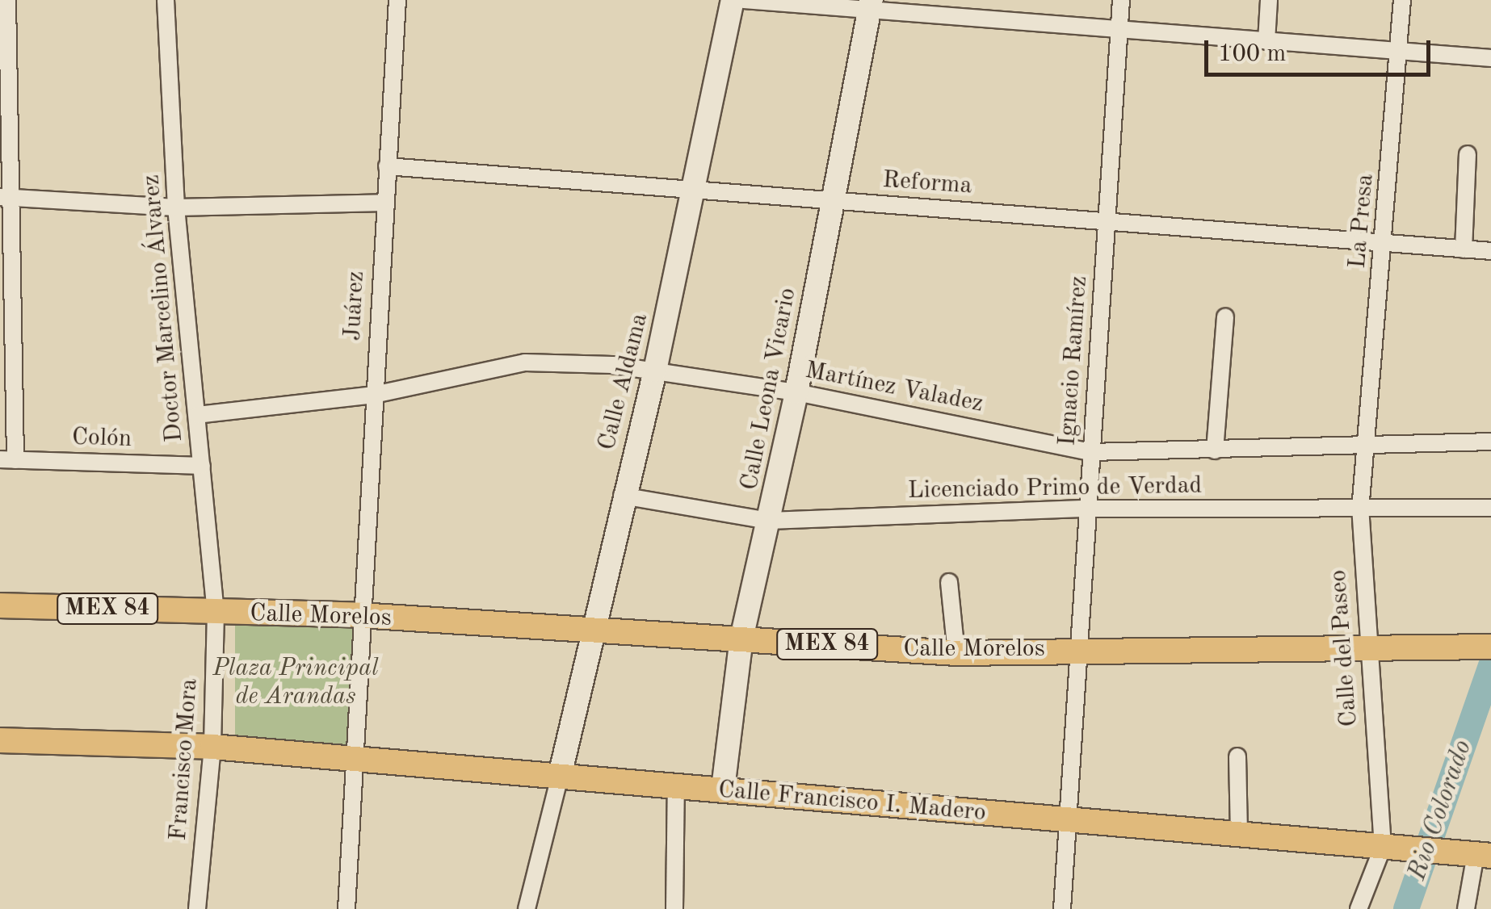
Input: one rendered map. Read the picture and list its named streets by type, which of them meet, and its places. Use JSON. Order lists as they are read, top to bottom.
{
  "streets": {
    "main road": [
      "Calle Aldama",
      "Calle Leona Vicario",
      "MEX 84",
      "Calle Morelos",
      "Calle Francisco I. Madero"
    ],
    "street": [
      "Reforma",
      "La Presa",
      "Juárez",
      "Doctor Marcelino Álvarez",
      "Ignacio Ramírez",
      "Martínez Valadez",
      "Colón",
      "Licenciado Primo de Verdad",
      "Calle del Paseo",
      "Francisco Mora"
    ]
  },
  "crossings": [
    ["Reforma", "La Presa"],
    ["Reforma", "Juárez"],
    ["Reforma", "Ignacio Ramírez"],
    ["Reforma", "Calle Aldama"],
    ["Reforma", "Calle Leona Vicario"],
    ["La Presa", "Martínez Valadez"],
    ["La Presa", "Calle del Paseo"],
    ["Juárez", "Martínez Valadez"],
    ["Juárez", "Calle Morelos"],
    ["Juárez", "Calle Francisco I. Madero"],
    ["Doctor Marcelino Álvarez", "Martínez Valadez"],
    ["Doctor Marcelino Álvarez", "Colón"],
    ["Doctor Marcelino Álvarez", "MEX 84"],
    ["Doctor Marcelino Álvarez", "Calle Morelos"],
    ["Doctor Marcelino Álvarez", "Francisco Mora"],
    ["Ignacio Ramírez", "Martínez Valadez"],
    ["Ignacio Ramírez", "Licenciado Primo de Verdad"],
    ["Ignacio Ramírez", "Calle Morelos"],
    ["Ignacio Ramírez", "Calle Francisco I. Madero"],
    ["Calle Aldama", "Martínez Valadez"],
    ["Calle Aldama", "Licenciado Primo de Verdad"],
    ["Calle Aldama", "Calle Morelos"],
    ["Calle Aldama", "Calle Francisco I. Madero"],
    ["Martínez Valadez", "Calle Leona Vicario"],
    ["Martínez Valadez", "Calle del Paseo"],
    ["Calle Leona Vicario", "Licenciado Primo de Verdad"],
    ["Calle Leona Vicario", "Calle Morelos"],
    ["Calle Leona Vicario", "Calle Francisco I. Madero"],
    ["Licenciado Primo de Verdad", "Calle del Paseo"],
    ["MEX 84", "Calle Morelos"],
    ["MEX 84", "Francisco Mora"],
    ["Calle Morelos", "Calle del Paseo"],
    ["Calle Morelos", "Francisco Mora"],
    ["Calle del Paseo", "Calle Francisco I. Madero"],
    ["Francisco Mora", "Calle Francisco I. Madero"]
  ],
  "water": ["Rio Colorado"],
  "parks": ["Plaza Principal de Arandas"],
  "scale_bar": "100 m"
}
